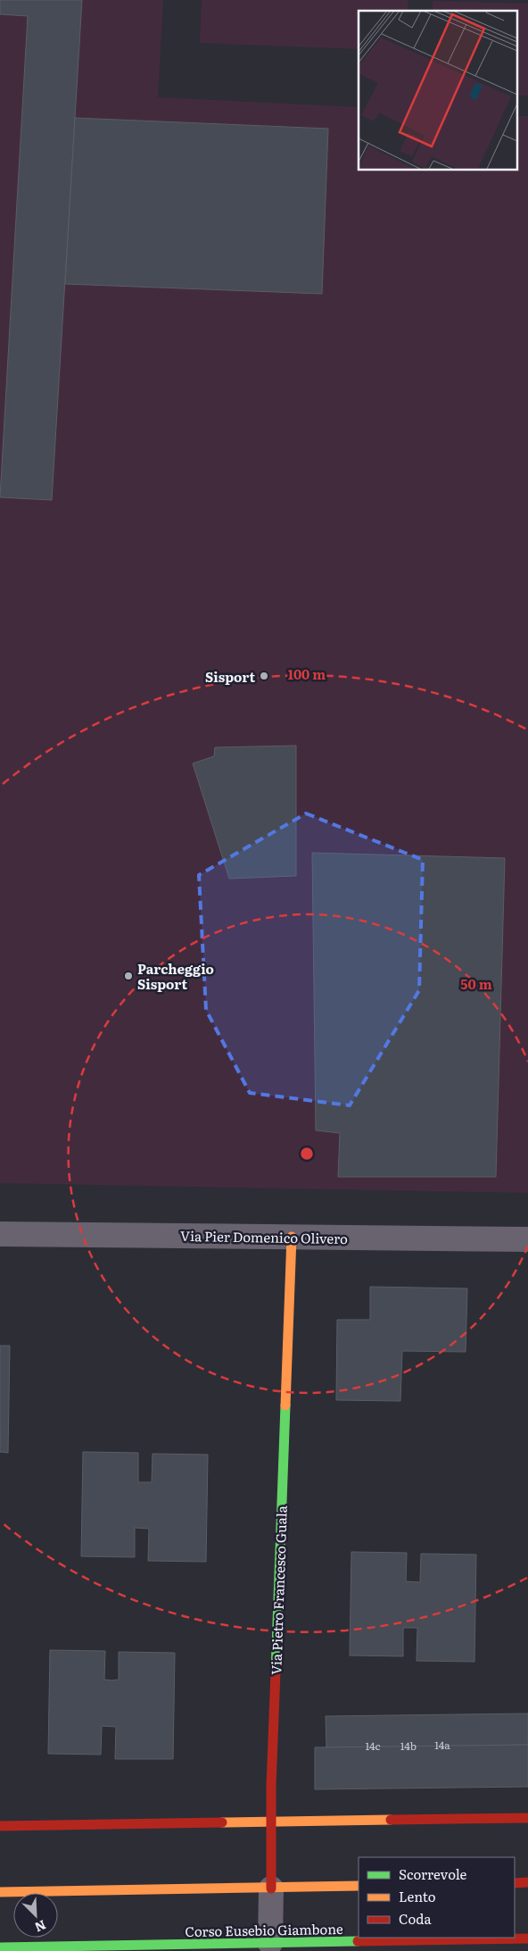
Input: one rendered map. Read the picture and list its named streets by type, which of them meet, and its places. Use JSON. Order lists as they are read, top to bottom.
{
  "streets": {
    "street": ["Via Pier Domenico Olivero", "Via Pietro Francesco Guala", "Corso Eusebio Giambone"]
  },
  "crossings": [
    ["Via Pier Domenico Olivero", "Via Pietro Francesco Guala"],
    ["Via Pietro Francesco Guala", "Corso Eusebio Giambone"]
  ],
  "places": ["Sisport", "Parcheggio Sisport"],
  "house_numbers": ["14a", "14c", "14b"],
  "legend": ["Scorrevole", "Lento", "Coda"],
  "north": "bottom right",
  "rings": ["100 m", "50 m"]
}
